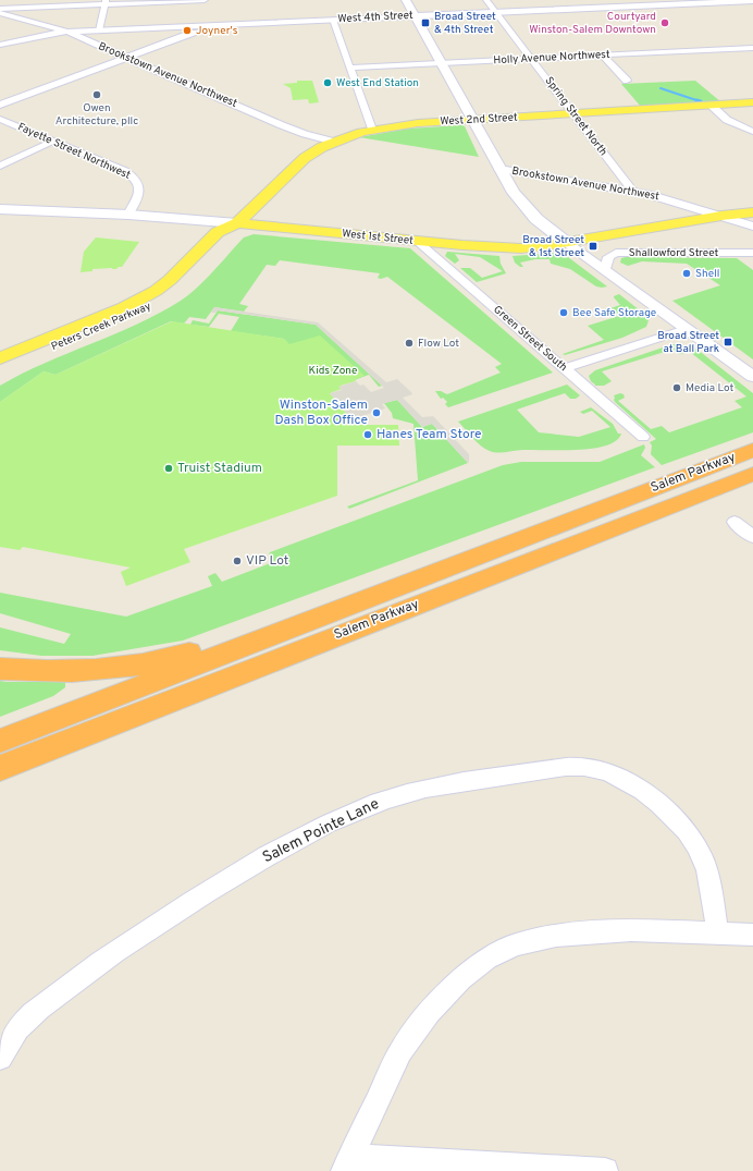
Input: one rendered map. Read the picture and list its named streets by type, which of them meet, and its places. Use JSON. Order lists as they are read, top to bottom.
{
  "streets": {
    "highway": ["Salem Parkway"],
    "main road": [
      "West 4th Street",
      "West 2nd Street",
      "West 1st Street",
      "Peters Creek Parkway"
    ],
    "street": [
      "Holly Avenue Northwest",
      "Brookstown Avenue Northwest",
      "Spring Street North",
      "Fayette Street Northwest",
      "Shallowford Street",
      "Green Street South",
      "Salem Pointe Lane"
    ]
  },
  "crossings": [
    ["West 4th Street", "Brookstown Avenue Northwest"],
    ["West 4th Street", "Spring Street North"],
    ["Holly Avenue Northwest", "Spring Street North"],
    ["Brookstown Avenue Northwest", "Spring Street North"],
    ["Brookstown Avenue Northwest", "West 2nd Street"],
    ["Brookstown Avenue Northwest", "West 1st Street"],
    ["Spring Street North", "West 2nd Street"],
    ["West 2nd Street", "West 1st Street"],
    ["West 2nd Street", "Peters Creek Parkway"],
    ["Fayette Street Northwest", "West 1st Street"],
    ["West 1st Street", "Peters Creek Parkway"],
    ["West 1st Street", "Green Street South"]
  ],
  "parks": ["Kids Zone"],
  "places": {
    "transit": ["Broad Street & 4th Street", "Broad Street & 1st Street", "Broad Street at Ball Park"],
    "other": [
      "Courtyard Winston-Salem Downtown",
      "Joyner's",
      "West End Station",
      "Owen Architecture, pllc",
      "Shell",
      "Bee Safe Storage",
      "Flow Lot",
      "Media Lot",
      "Winston-Salem Dash Box Office",
      "Hanes Team Store",
      "Truist Stadium",
      "VIP Lot"
    ]
  }
}
